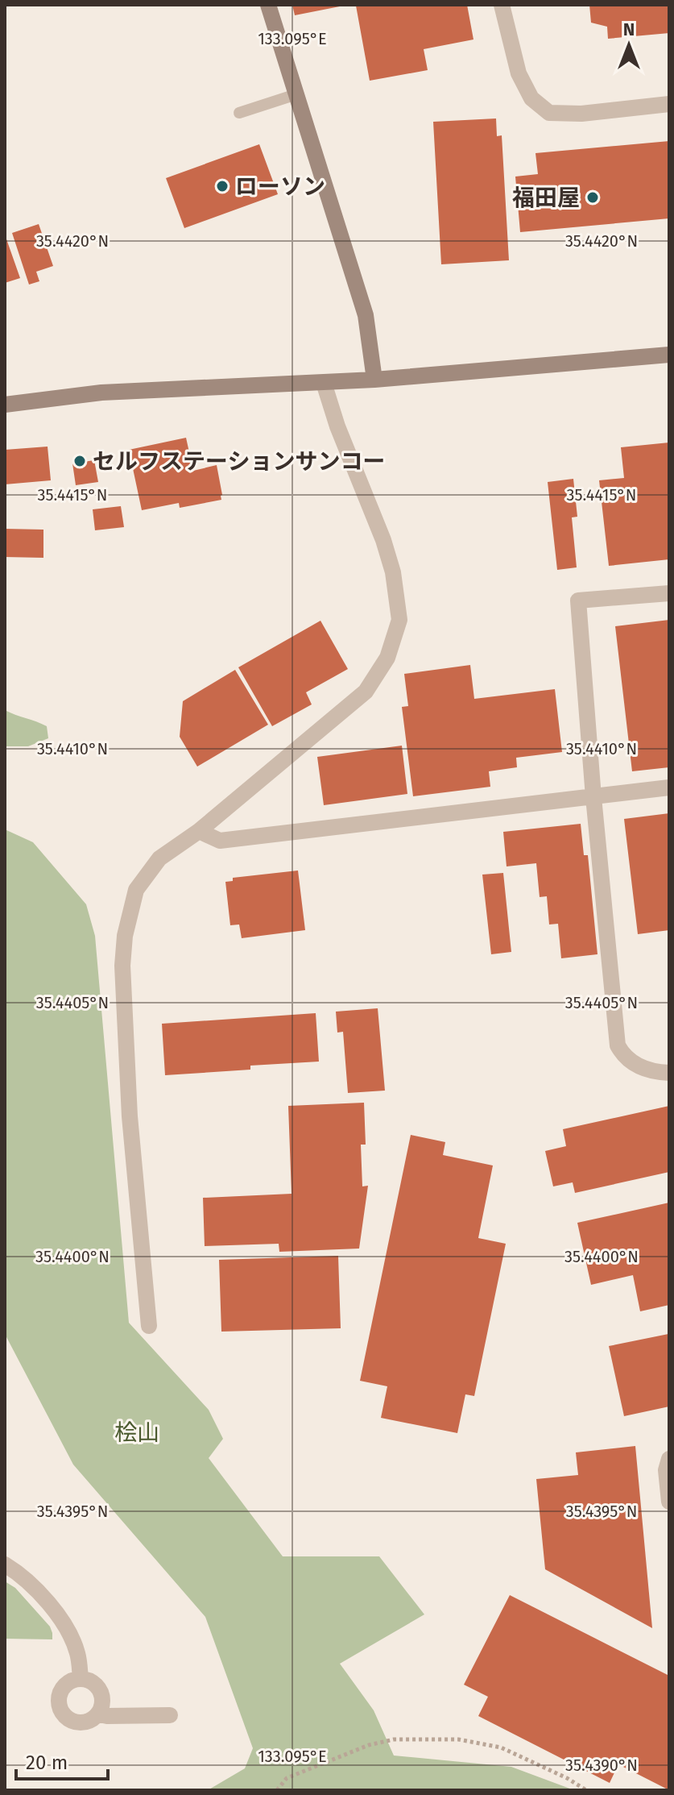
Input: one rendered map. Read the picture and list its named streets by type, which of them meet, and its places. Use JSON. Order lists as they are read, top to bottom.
{
  "parks": ["桧山"],
  "places": ["ローソン", "福田屋", "セルフステーションサンコー"],
  "scale_bar": "20 m",
  "north": "top",
  "coordinates": [
    "133.095°E",
    "35.4420°N",
    "35.4415°N",
    "35.4410°N",
    "35.4405°N",
    "35.4400°N",
    "35.4395°N",
    "35.4390°N"
  ]
}
